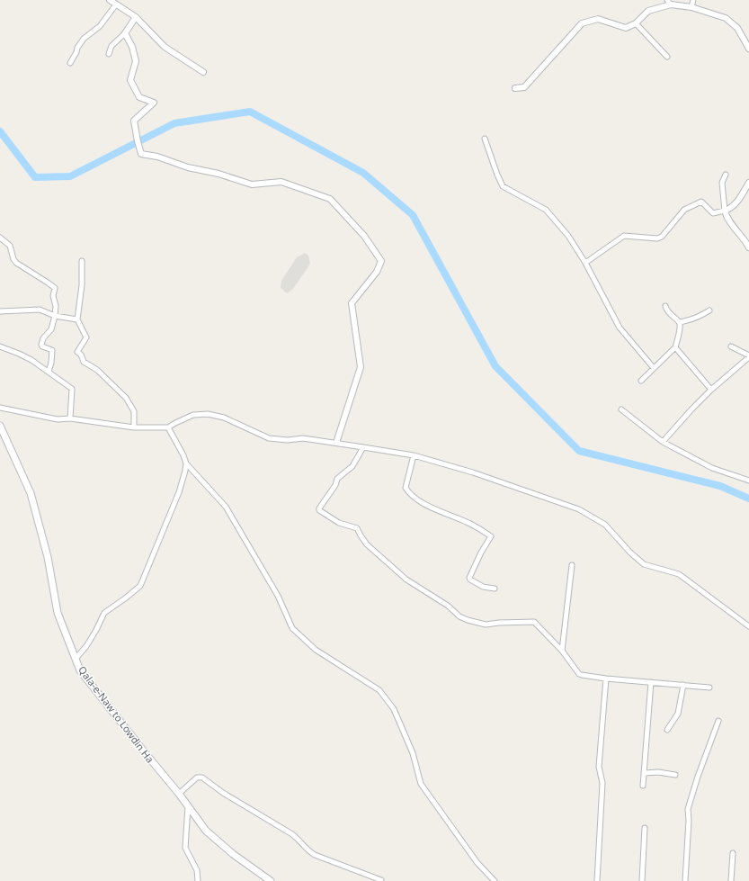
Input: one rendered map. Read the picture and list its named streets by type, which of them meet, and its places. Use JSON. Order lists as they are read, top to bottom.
{
  "streets": {
    "main road": ["Qala-e-Naw to Lowdin Ha"]
  }
}
